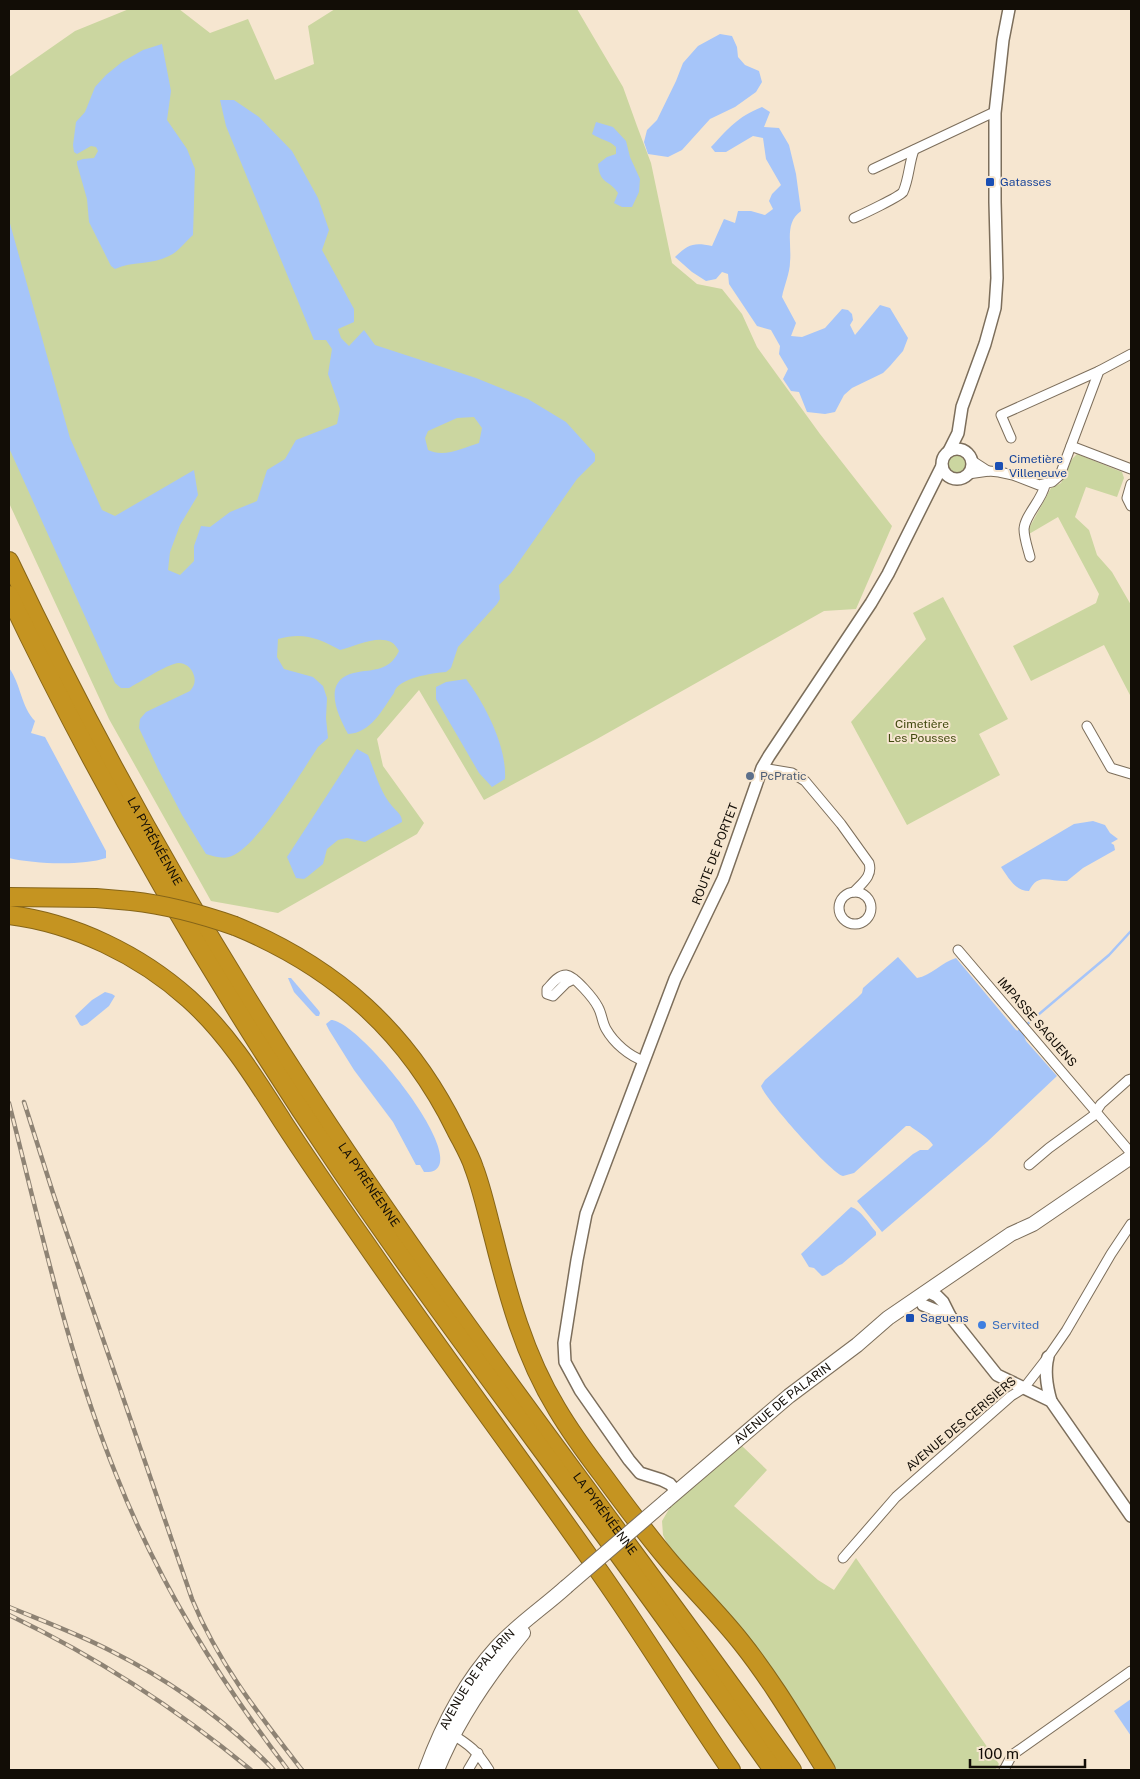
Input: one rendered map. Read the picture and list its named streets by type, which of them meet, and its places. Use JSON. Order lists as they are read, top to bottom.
{
  "streets": {
    "highway": ["LA PYRÉNÉENNE"],
    "main road": ["AVENUE DE PALARIN"],
    "street": ["ROUTE DE PORTET", "IMPASSE SAGUENS", "AVENUE DES CERISIERS"]
  },
  "crossings": [
    ["ROUTE DE PORTET", "AVENUE DE PALARIN"],
    ["IMPASSE SAGUENS", "AVENUE DE PALARIN"]
  ],
  "parks": ["Cimetière Les Pousses"],
  "places": {
    "transit": ["Gatasses", "Cimetière Villeneuve", "Saguens"],
    "other": ["PcPratic", "Servited"]
  },
  "scale_bar": "100 m"
}
